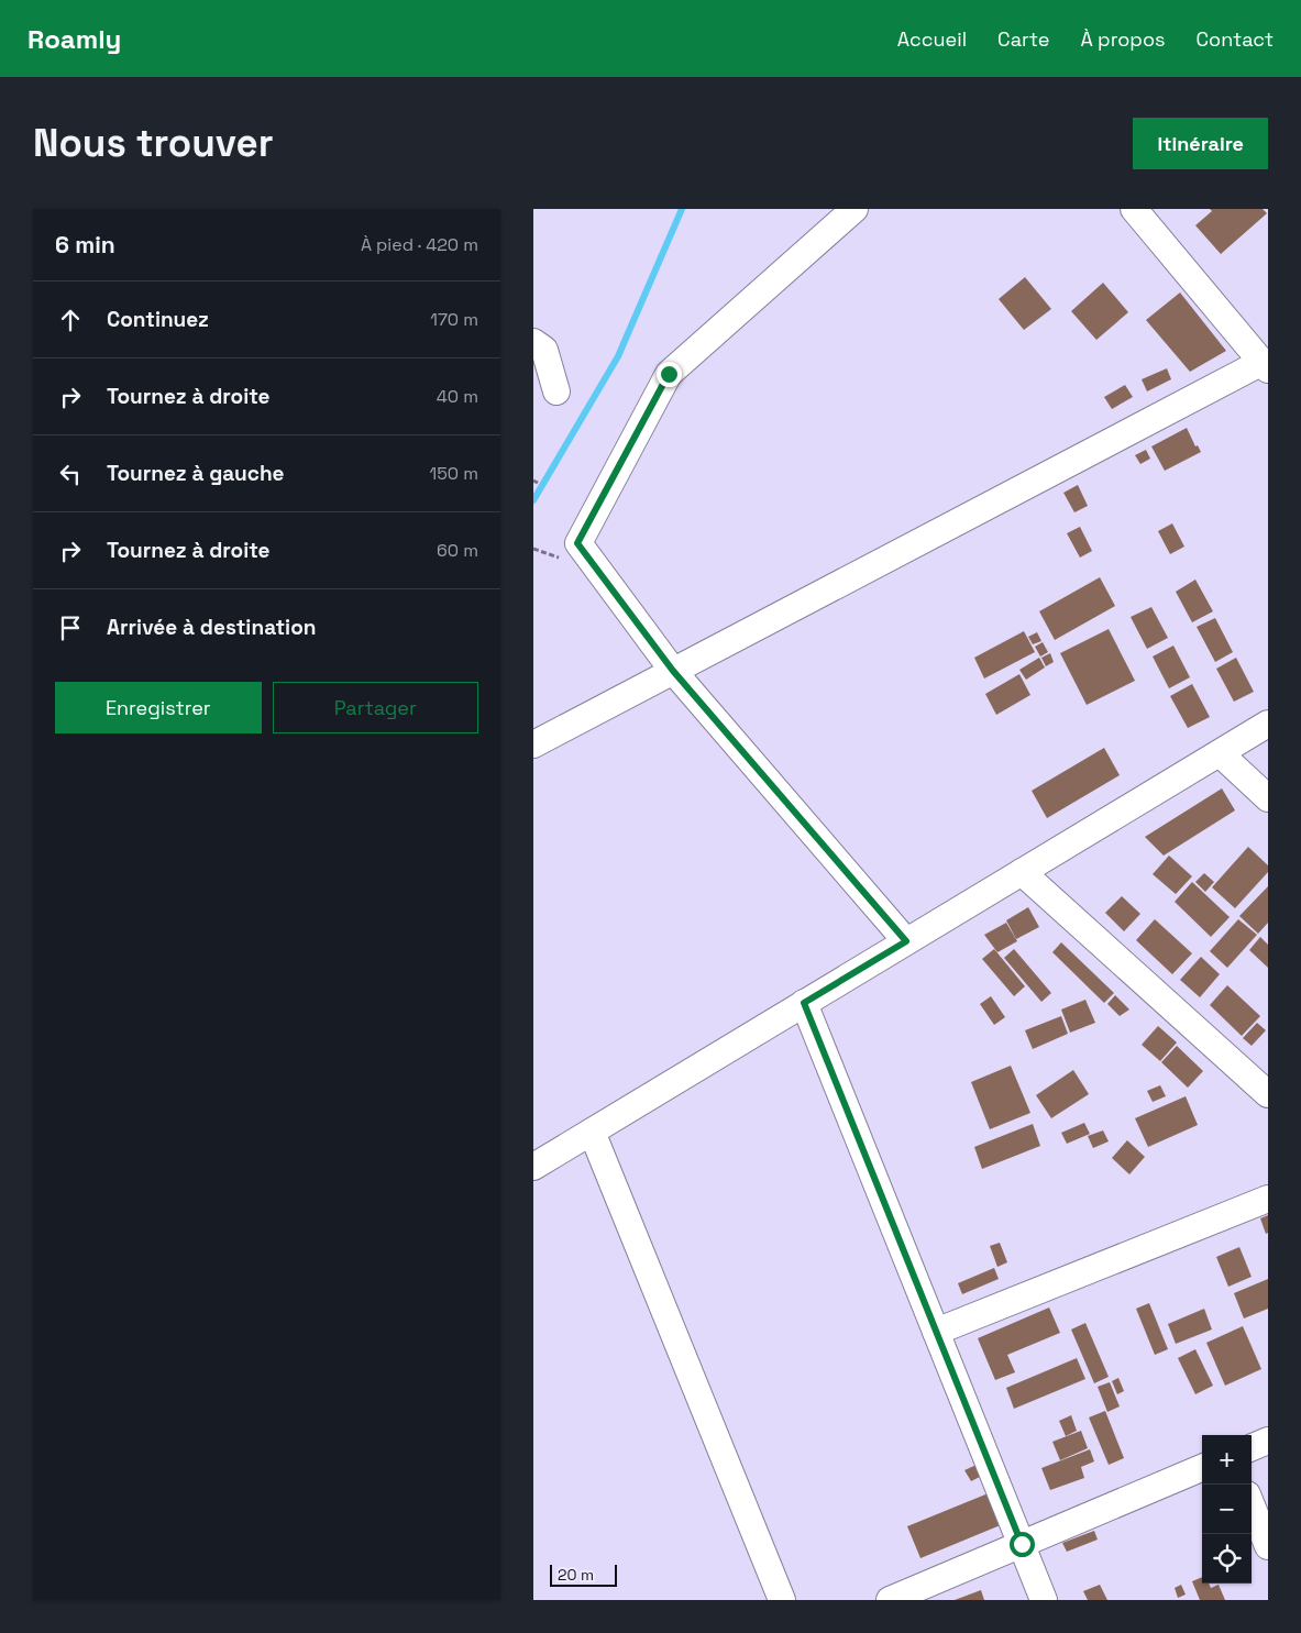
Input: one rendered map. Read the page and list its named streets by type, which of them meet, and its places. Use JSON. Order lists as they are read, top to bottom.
{
  "scale_bar": "20 m",
  "page": {
    "header": "Roamly",
    "nav": [
      "Accueil",
      "Carte",
      "À propos",
      "Contact"
    ],
    "buttons": [
      "Itinéraire",
      ["Enregistrer", "Partager"]
    ],
    "title": "Nous trouver",
    "heading": ["6 min", "À pied · 420 m"],
    "list": [
      ["Continuez", "170 m"],
      ["Tournez à droite", "40 m"],
      ["Tournez à gauche", "150 m"],
      ["Tournez à droite", "60 m"],
      "Arrivée à destination"
    ],
    "map_buttons": ["+", "−"],
    "scale": "20 m"
  }
}
